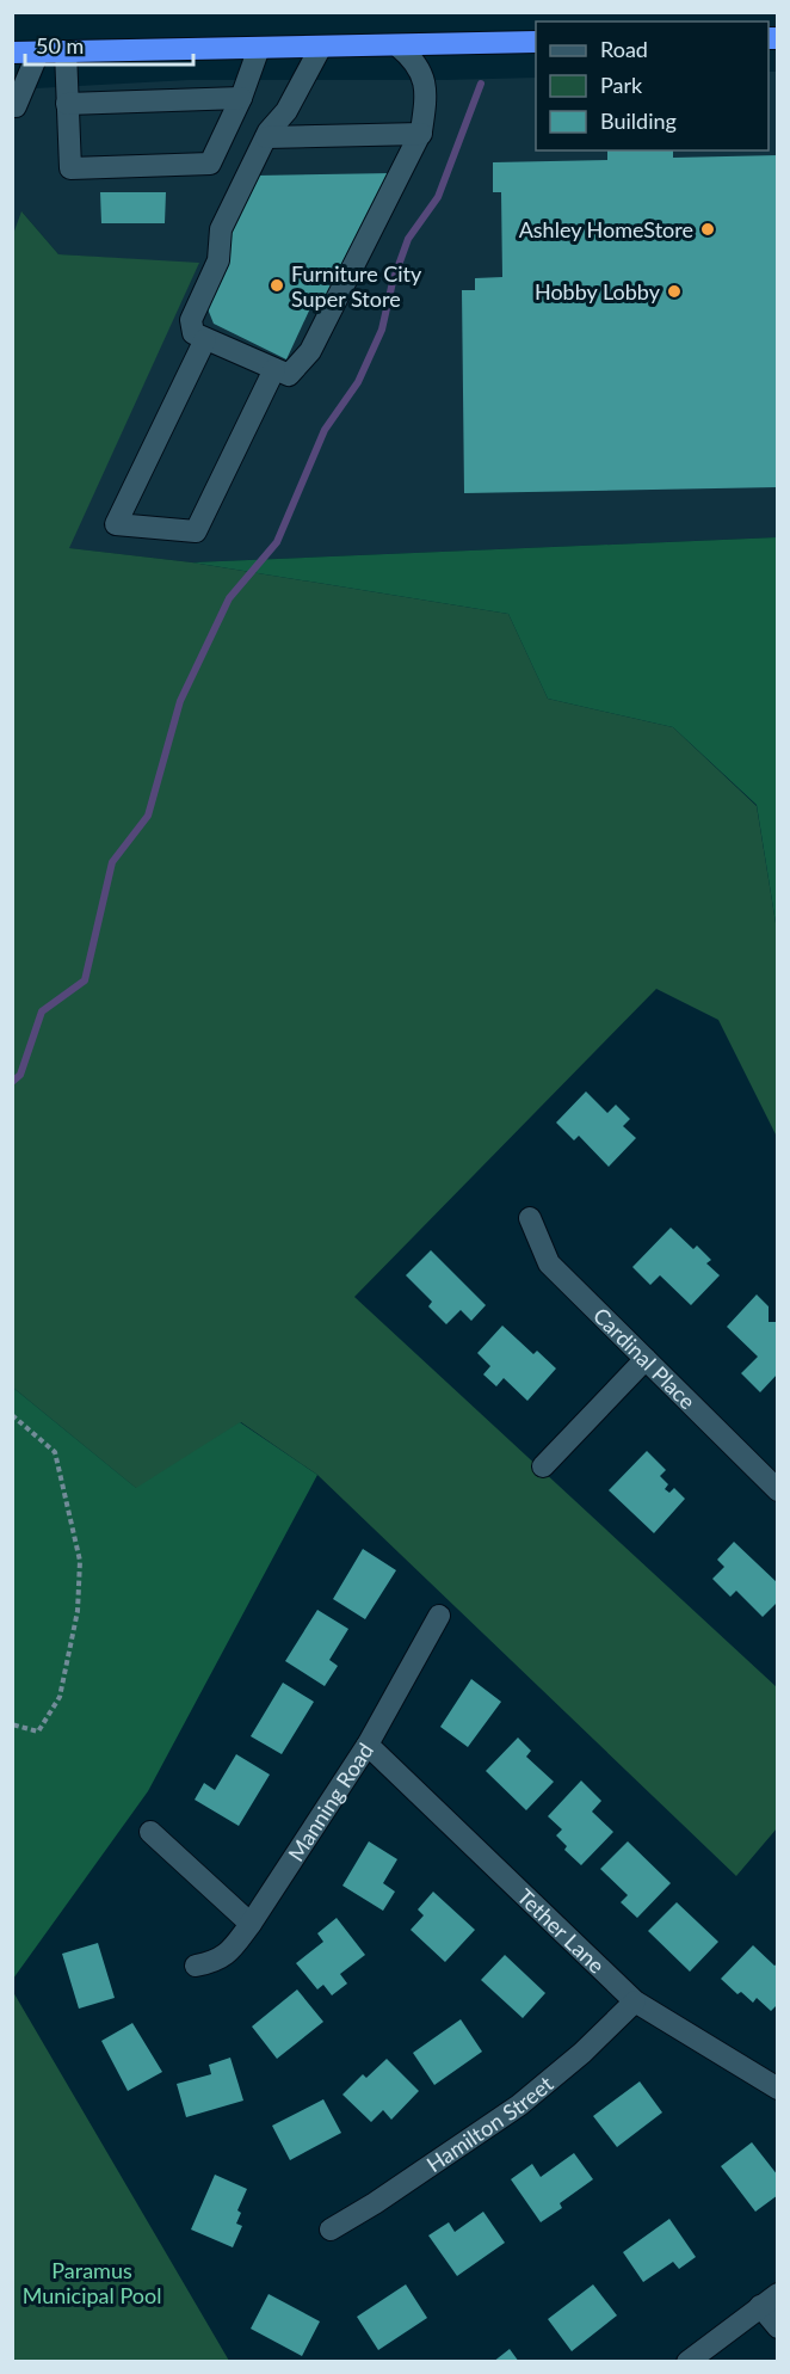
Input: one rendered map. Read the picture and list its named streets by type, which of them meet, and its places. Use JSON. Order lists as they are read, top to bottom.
{
  "streets": {
    "street": [
      "Cardinal Place",
      "Manning Road",
      "Tether Lane",
      "Hamilton Street"
    ]
  },
  "crossings": [
    ["Manning Road", "Tether Lane"],
    ["Tether Lane", "Hamilton Street"]
  ],
  "parks": ["Paramus Municipal Pool"],
  "places": ["Ashley HomeStore", "Furniture City Super Store", "Hobby Lobby"],
  "legend": ["Road", "Park", "Building"],
  "scale_bar": "50 m"
}
